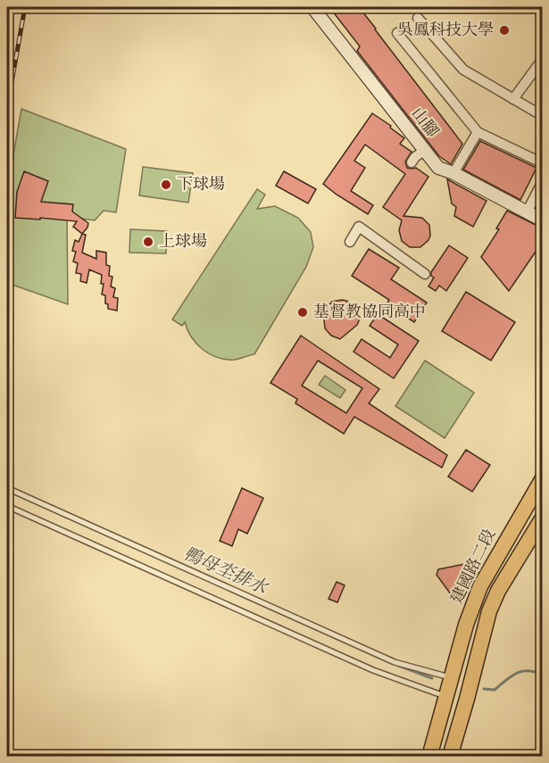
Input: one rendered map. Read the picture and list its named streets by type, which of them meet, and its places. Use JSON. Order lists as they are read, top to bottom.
{
  "streets": {
    "main road": ["建國路二段"],
    "street": ["山腳"]
  },
  "water": ["鴨母坔排水"],
  "places": [
    "吳鳳科技大學",
    "下球場",
    "上球場",
    "基督教協同高中"
  ]
}
